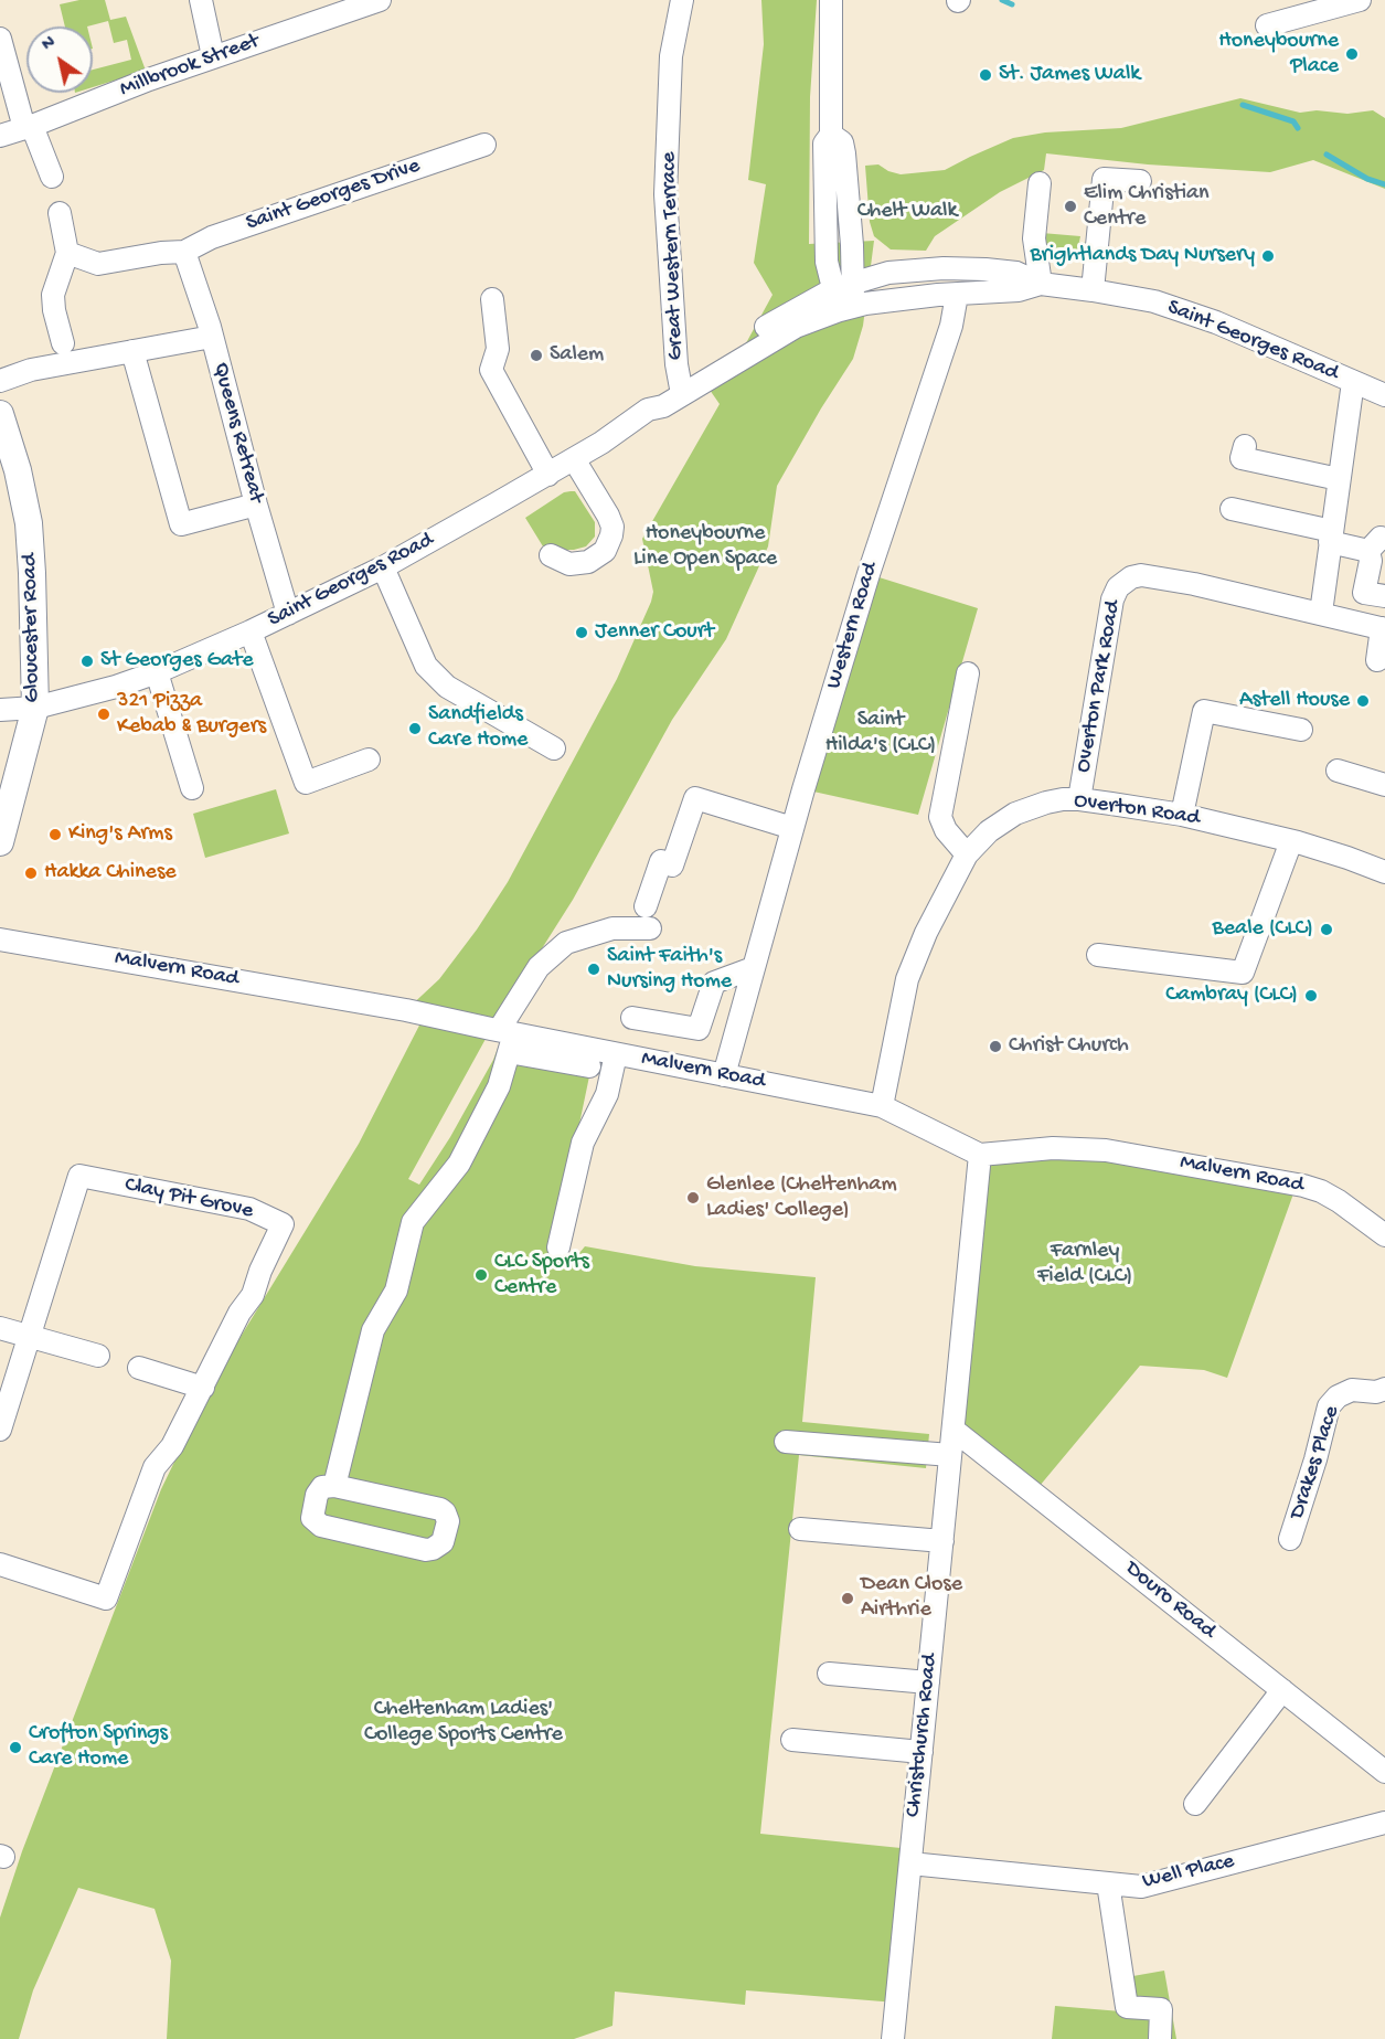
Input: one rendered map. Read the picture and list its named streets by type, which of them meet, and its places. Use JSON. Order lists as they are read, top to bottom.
{
  "streets": {
    "main road": ["Gloucester Road"],
    "street": [
      "Millbrook Street",
      "Saint Georges Drive",
      "Great Western Terrace",
      "Saint Georges Road",
      "Queens Retreat",
      "Western Road",
      "Overton Park Road",
      "Overton Road",
      "Malvern Road",
      "Clay Pit Grove",
      "Drakes Place",
      "Douro Road",
      "Christchurch Road",
      "Well Place"
    ]
  },
  "crossings": [
    ["Saint Georges Drive", "Queens Retreat"],
    ["Great Western Terrace", "Saint Georges Road"],
    ["Saint Georges Road", "Queens Retreat"],
    ["Saint Georges Road", "Western Road"],
    ["Saint Georges Road", "Gloucester Road"],
    ["Western Road", "Malvern Road"],
    ["Overton Park Road", "Overton Road"],
    ["Overton Road", "Malvern Road"],
    ["Malvern Road", "Christchurch Road"],
    ["Douro Road", "Christchurch Road"],
    ["Christchurch Road", "Well Place"]
  ],
  "parks": [
    "Chelt Walk",
    "Honeybourne Line Open Space",
    "Saint Hilda's (CLC)",
    "Farnley Field (CLC)",
    "Cheltenham Ladies' College Sports Centre"
  ],
  "places": [
    "Honeybourne Place",
    "St. James Walk",
    "Elim Christian Centre",
    "Brightlands Day Nursery",
    "Salem",
    "Jenner Court",
    "St Georges Gate",
    "Astell House",
    "321 Pizza Kebab & Burgers",
    "Sandfields Care Home",
    "King's Arms",
    "Hakka Chinese",
    "Beale (CLC)",
    "Saint Faith's Nursing Home",
    "Cambray (CLC)",
    "Christ Church",
    "Glenlee (Cheltenham Ladies' College)",
    "CLC Sports Centre",
    "Dean Close Airthrie",
    "Crofton Springs Care Home"
  ],
  "north": "top left"
}
